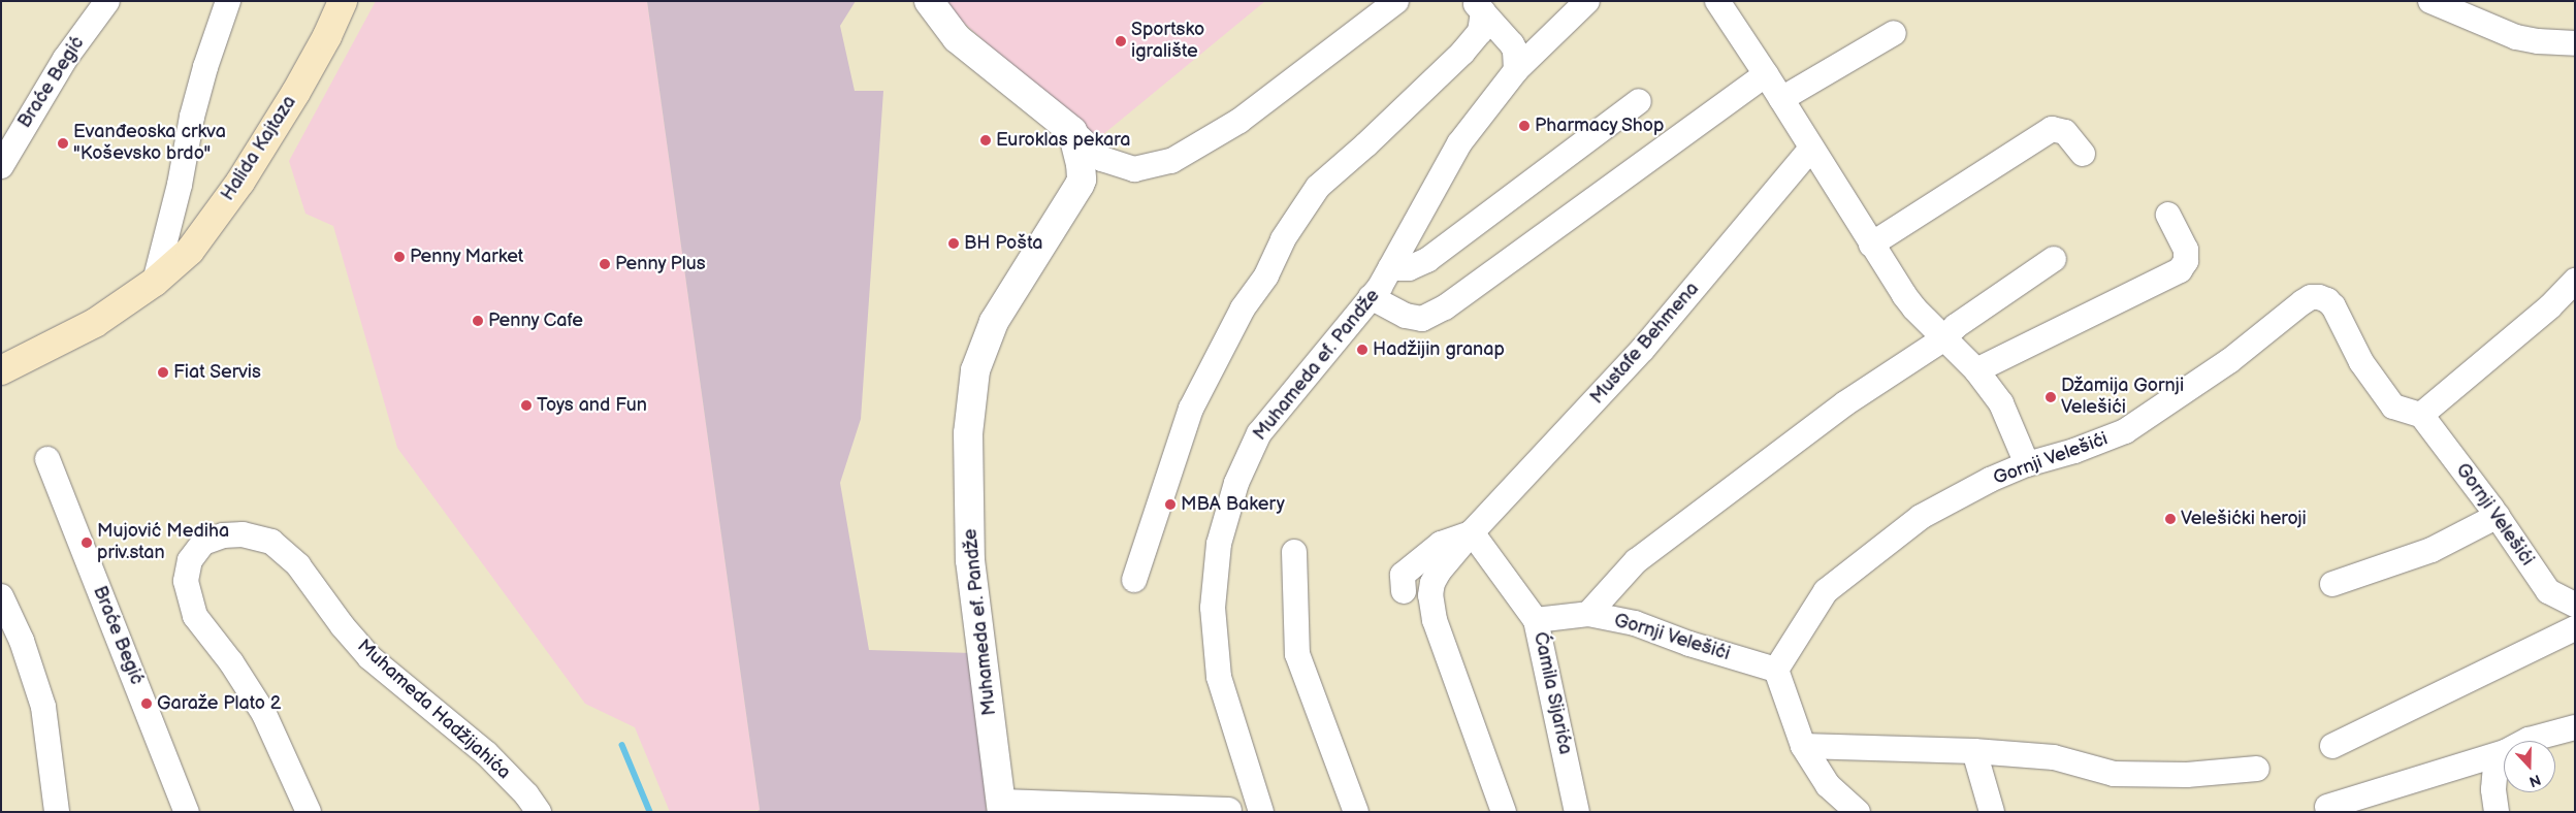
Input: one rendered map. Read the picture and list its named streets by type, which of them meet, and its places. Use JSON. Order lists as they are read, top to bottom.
{
  "streets": {
    "main road": ["Halida Kajtaza"],
    "street": [
      "Braće Begić",
      "Mustafe Behmena",
      "Muhameda ef. Pandže",
      "Gornji Velešići",
      "Ćamila Sijarića",
      "Muhameda Hadžijahića"
    ]
  },
  "crossings": [
    ["Mustafe Behmena", "Ćamila Sijarića"],
    ["Gornji Velešići", "Ćamila Sijarića"]
  ],
  "places": [
    "Sportsko igralište",
    "Pharmacy Shop",
    "Euroklas pekara",
    "Evanđeoska crkva \"Koševsko brdo\"",
    "BH Pošta",
    "Penny Market",
    "Penny Plus",
    "Penny Cafe",
    "Hadžijin granap",
    "Fiat Servis",
    "Džamija Gornji Velešići",
    "Toys and Fun",
    "MBA Bakery",
    "Velešićki heroji",
    "Mujović Mediha priv.stan",
    "Garaže Plato 2"
  ],
  "north": "bottom"
}
